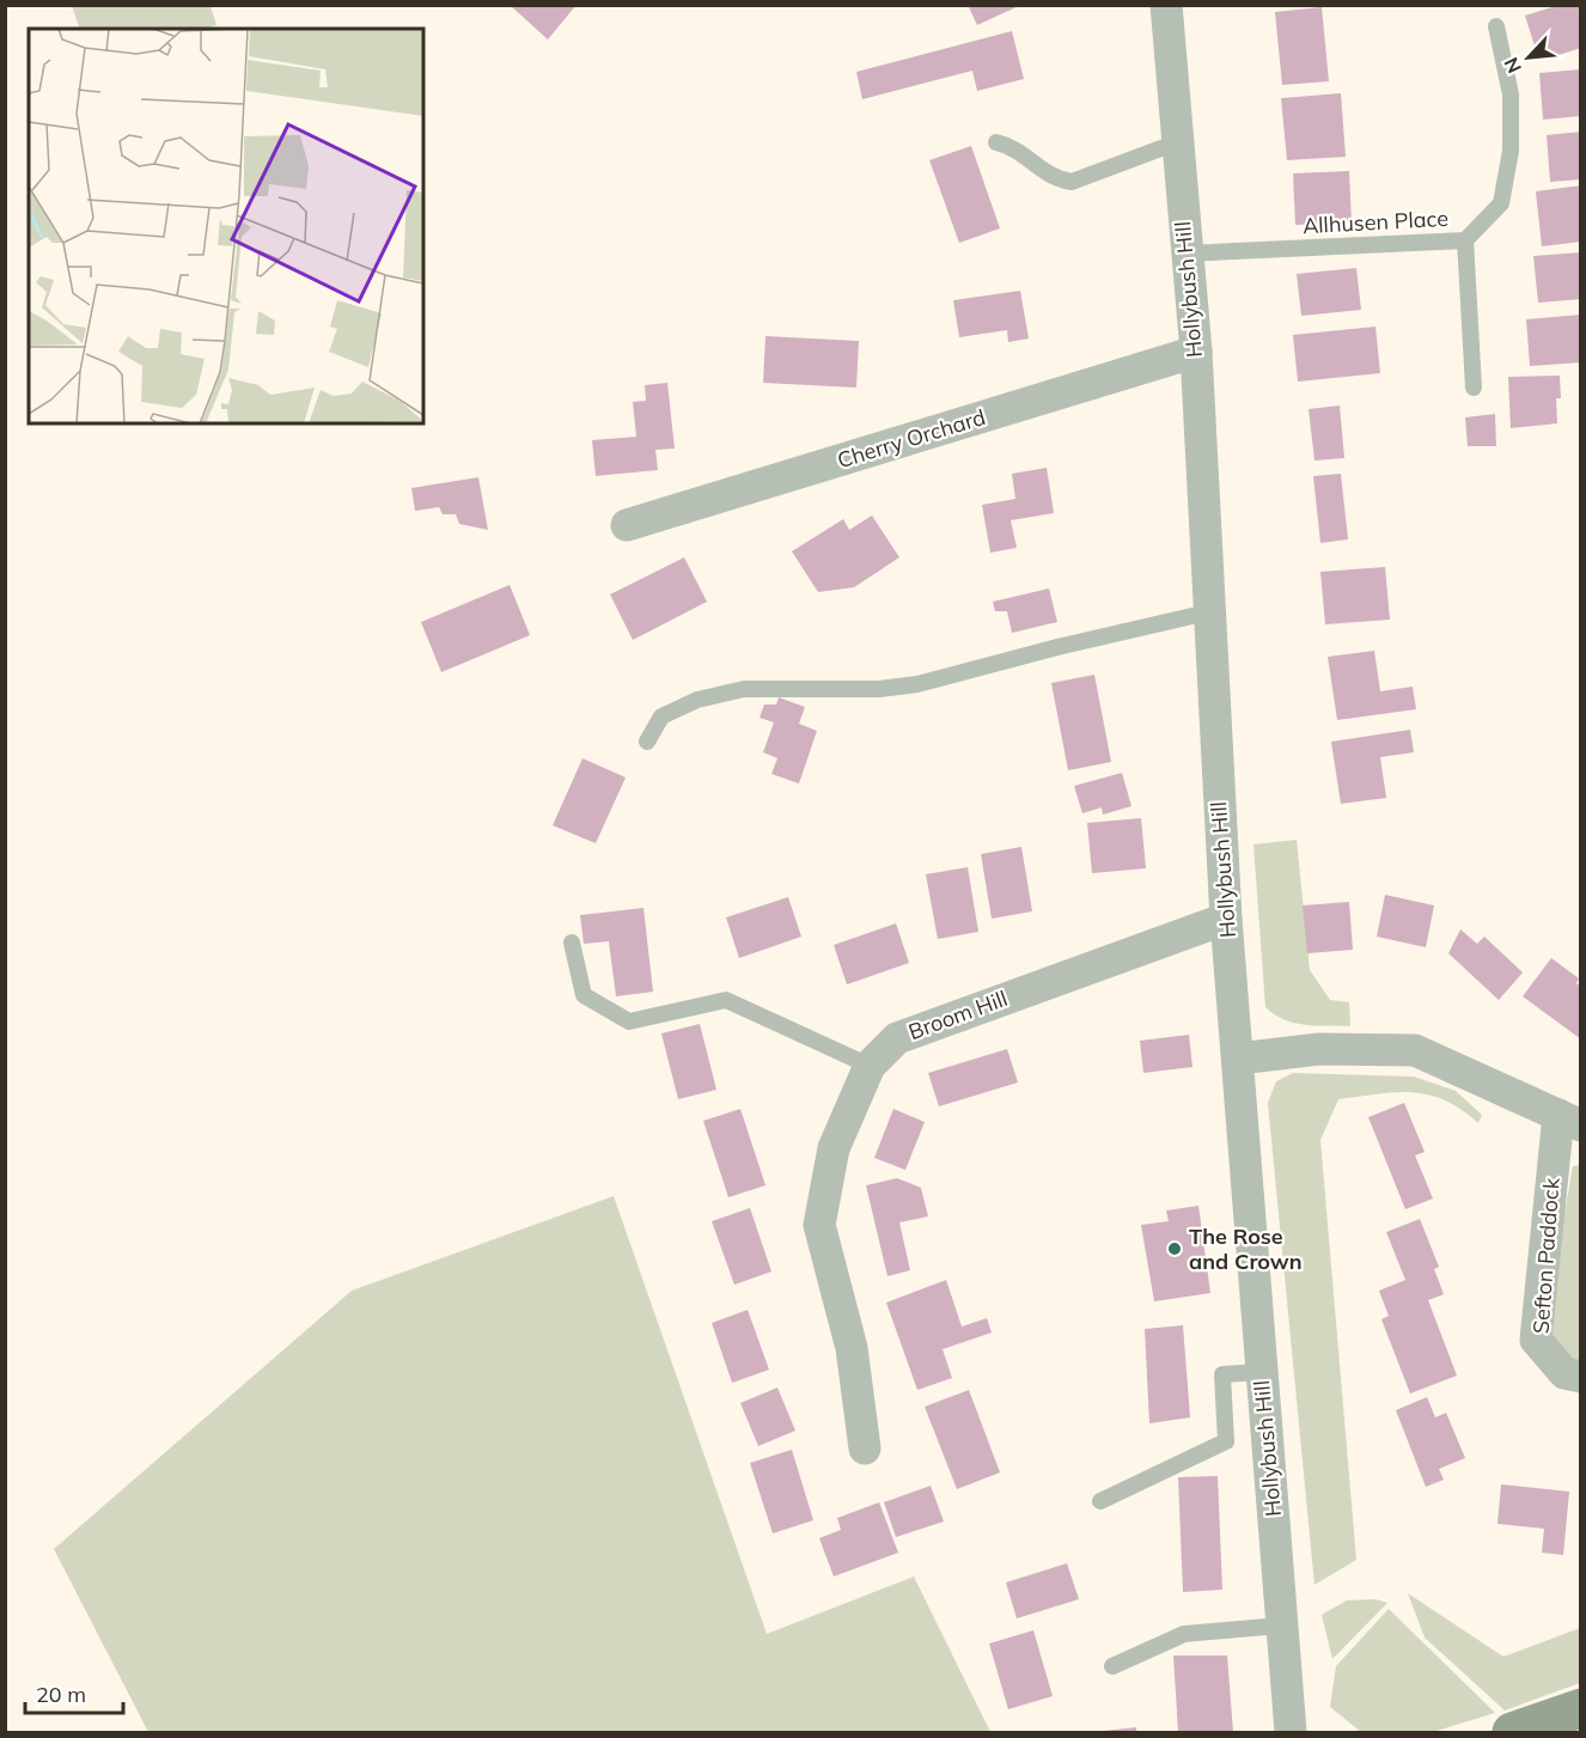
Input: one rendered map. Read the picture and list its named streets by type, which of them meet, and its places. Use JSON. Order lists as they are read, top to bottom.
{
  "streets": {
    "street": [
      "Hollybush Hill",
      "Cherry Orchard",
      "Broom Hill",
      "Sefton Paddock"
    ],
    "lane": ["Allhusen Place"]
  },
  "crossings": [
    ["Allhusen Place", "Hollybush Hill"],
    ["Hollybush Hill", "Cherry Orchard"],
    ["Hollybush Hill", "Broom Hill"],
    ["Hollybush Hill", "Sefton Paddock"]
  ],
  "places": ["The Rose and Crown"],
  "scale_bar": "20 m",
  "north": "bottom left"
}
